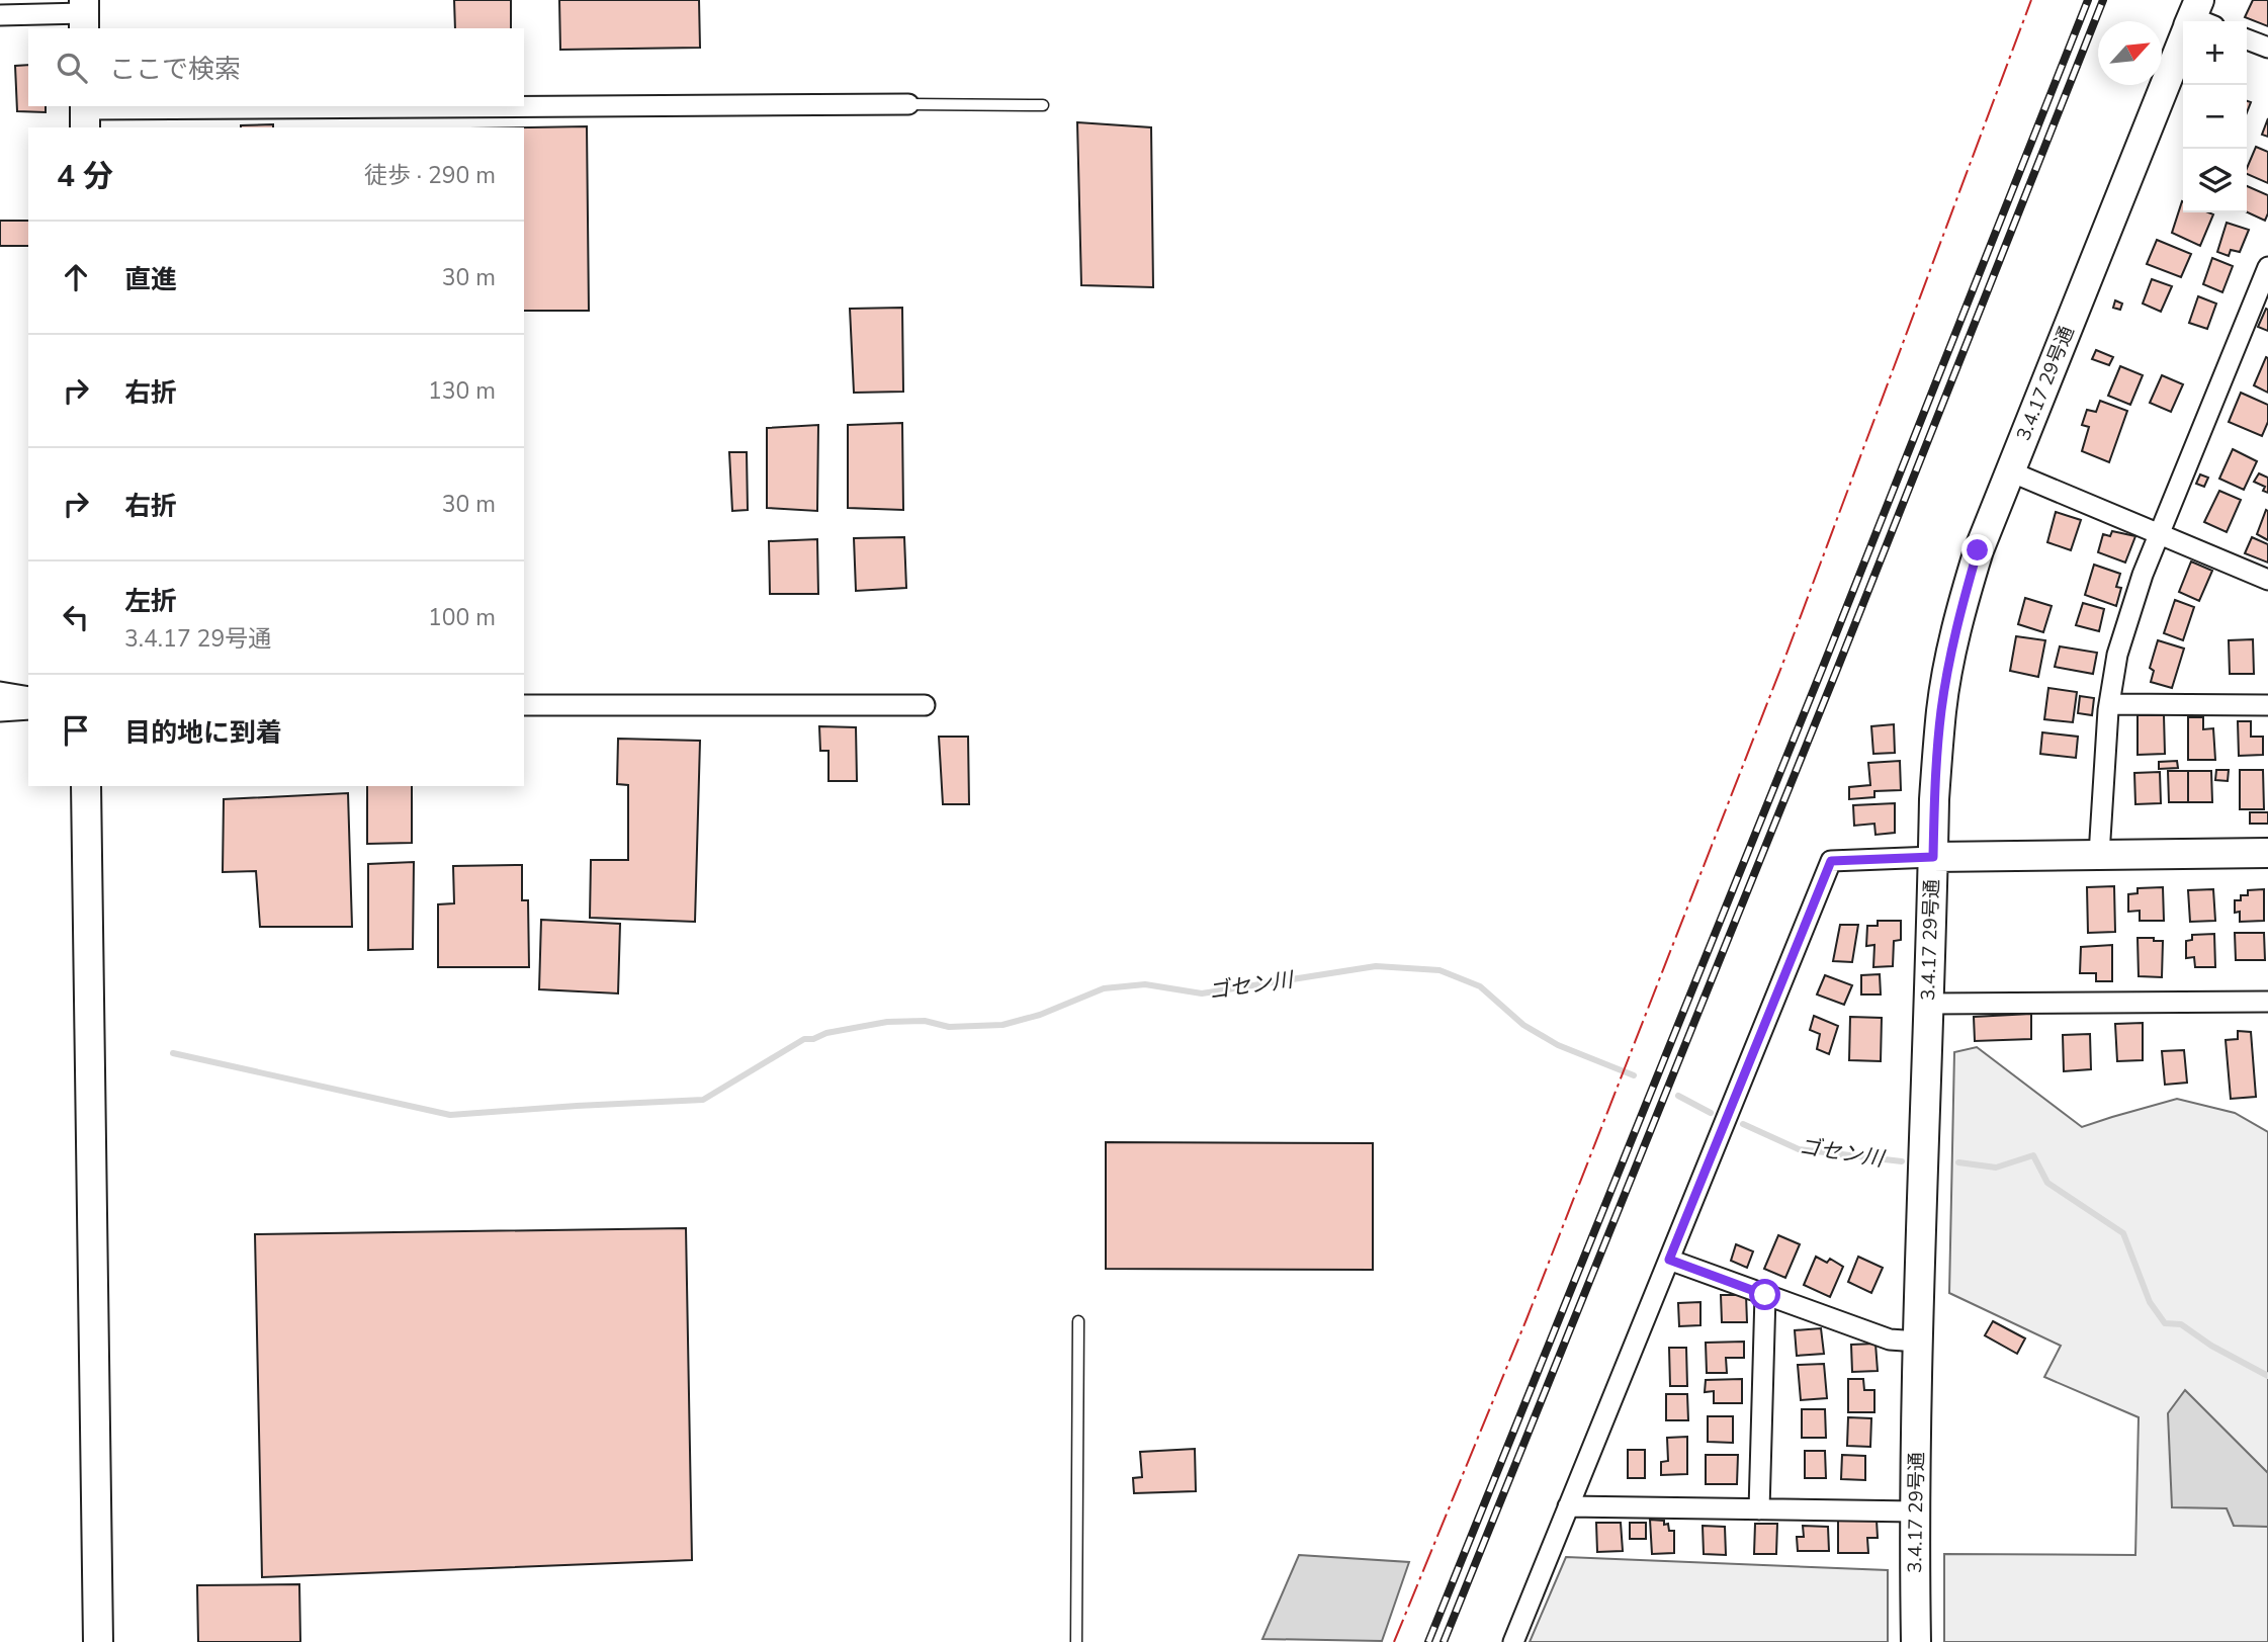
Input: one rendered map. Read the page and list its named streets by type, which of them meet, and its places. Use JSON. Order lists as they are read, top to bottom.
{
  "streets": {
    "street": ["3.4.17 29号通"]
  },
  "water": ["ゴセン川"],
  "north": "top right",
  "page": {
    "map_buttons": ["+", "−"],
    "search": "ここで検索",
    "heading": ["4 分", "徒歩 · 290 m"],
    "list": [
      ["直進", "30 m"],
      ["右折", "130 m"],
      ["右折", "30 m"],
      ["左折", "3.4.17 29号通", "100 m"],
      "目的地に到着"
    ]
  }
}
